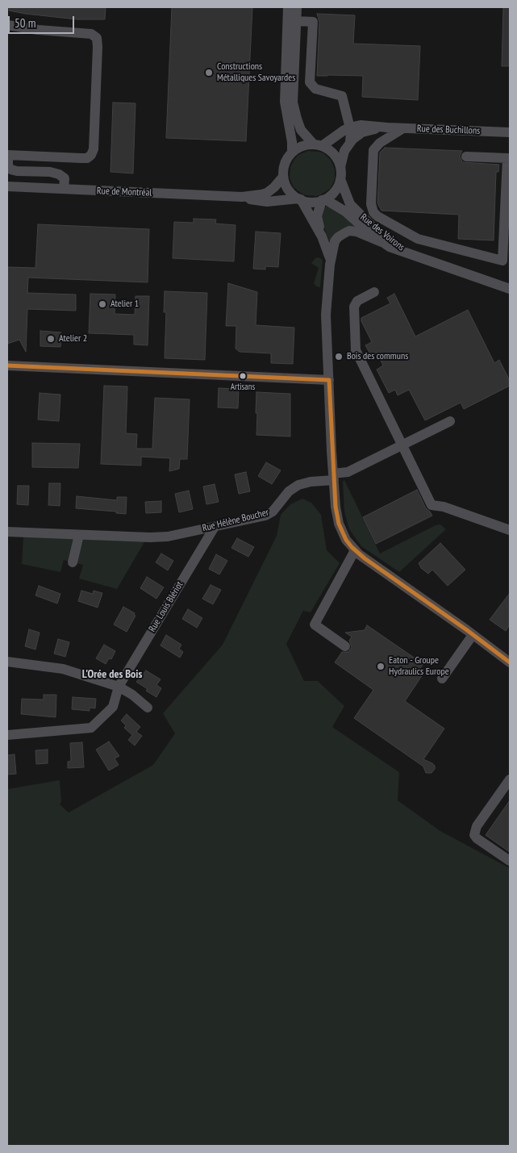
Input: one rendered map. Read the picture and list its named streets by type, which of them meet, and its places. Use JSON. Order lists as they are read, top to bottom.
{
  "streets": {
    "street": [
      "Rue des Buchillons",
      "Rue de Montréal",
      "Rue des Voirons",
      "Rue Hélène Boucher",
      "Rue Louis Blériot"
    ]
  },
  "crossings": [
    ["Rue des Buchillons", "Rue de Montréal"],
    ["Rue des Buchillons", "Rue des Voirons"],
    ["Rue de Montréal", "Rue des Voirons"],
    ["Rue Hélène Boucher", "Rue Louis Blériot"]
  ],
  "districts": ["L'Orée des Bois"],
  "places": [
    "Constructions Métalliques Savoyardes",
    "Atelier 1",
    "Atelier 2",
    "Bois des communs",
    "Artisans",
    "Eaton - Groupe Hydraulics Europe"
  ],
  "scale_bar": "50 m"
}
